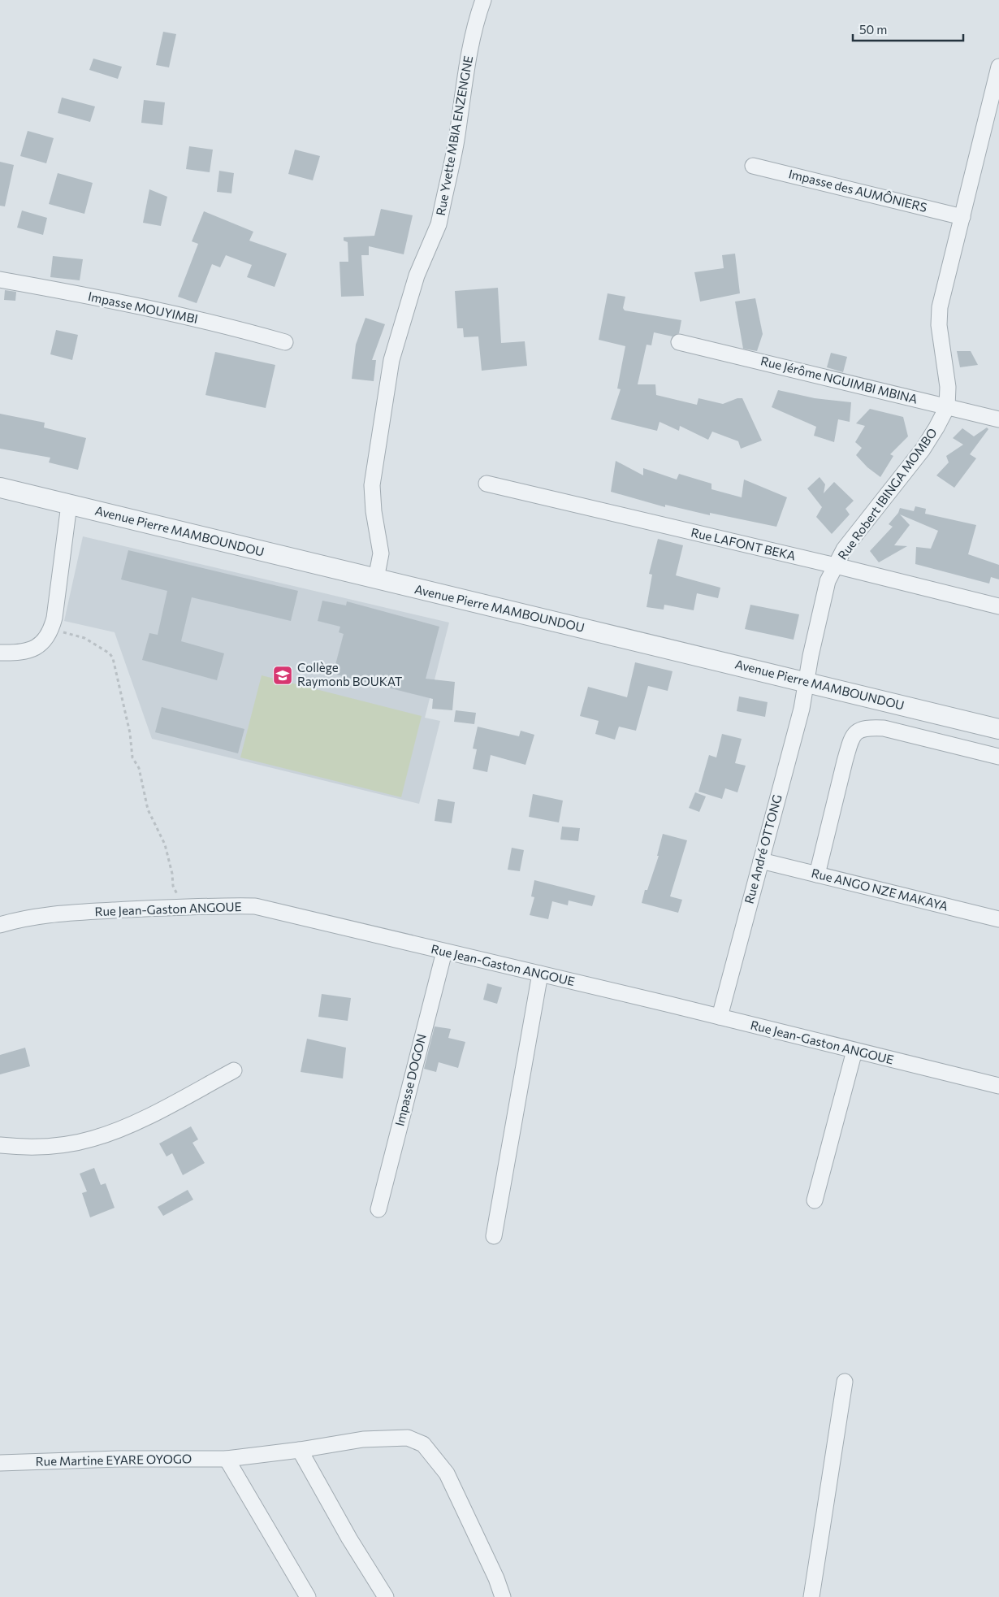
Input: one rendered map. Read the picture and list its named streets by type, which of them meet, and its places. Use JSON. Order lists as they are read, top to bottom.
{
  "streets": {
    "street": [
      "Rue Yvette MBIA ENZENGNE",
      "Impasse des AUMÔNIERS",
      "Impasse MOUYIMBI",
      "Rue Jérôme NGUIMBI MBINA",
      "Rue Robert IBINGA MOMBO",
      "Avenue Pierre MAMBOUNDOU",
      "Rue LAFONT BEKA",
      "Rue André OTTONG",
      "Rue ANGO NZE MAKAYA",
      "Rue Jean-Gaston ANGOUE",
      "Impasse DOGON",
      "Rue Martine EYARE OYOGO"
    ]
  },
  "crossings": [
    ["Rue Yvette MBIA ENZENGNE", "Avenue Pierre MAMBOUNDOU"],
    ["Impasse des AUMÔNIERS", "Rue Robert IBINGA MOMBO"],
    ["Rue Jérôme NGUIMBI MBINA", "Rue Robert IBINGA MOMBO"],
    ["Rue Robert IBINGA MOMBO", "Avenue Pierre MAMBOUNDOU"],
    ["Rue Robert IBINGA MOMBO", "Rue LAFONT BEKA"],
    ["Rue Robert IBINGA MOMBO", "Rue André OTTONG"],
    ["Avenue Pierre MAMBOUNDOU", "Rue André OTTONG"],
    ["Rue André OTTONG", "Rue ANGO NZE MAKAYA"],
    ["Rue André OTTONG", "Rue Jean-Gaston ANGOUE"],
    ["Rue Jean-Gaston ANGOUE", "Impasse DOGON"]
  ],
  "places": {
    "school or university": ["Collège Raymonb BOUKAT"]
  },
  "scale_bar": "50 m"
}
